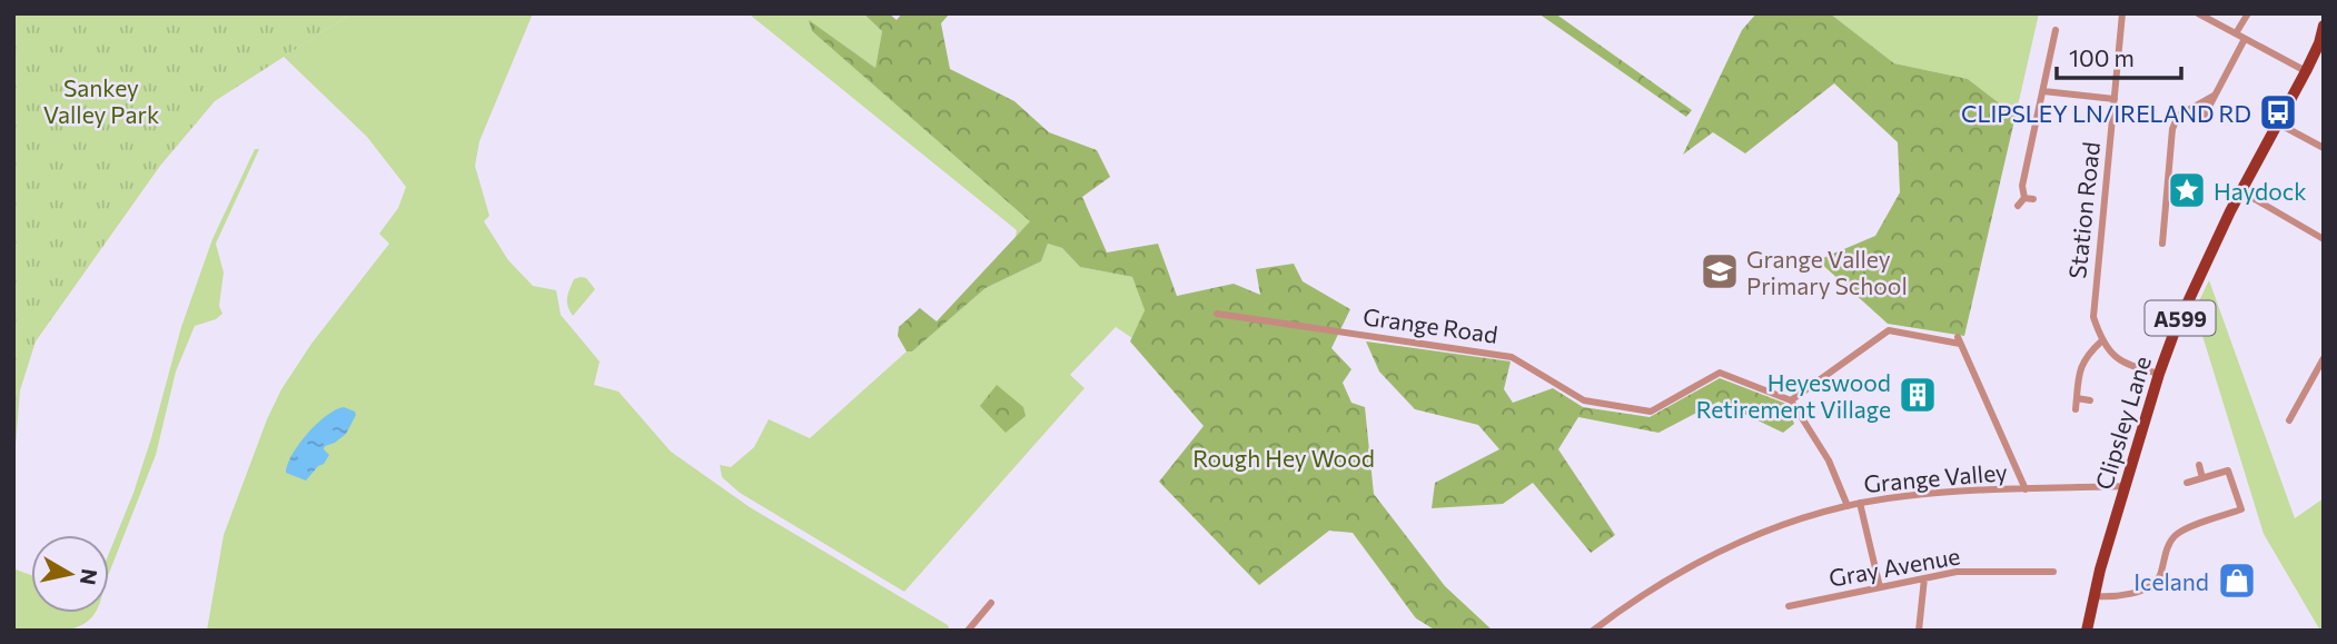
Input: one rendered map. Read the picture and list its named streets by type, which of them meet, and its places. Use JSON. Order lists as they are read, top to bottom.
{
  "streets": {
    "main road": ["A599", "Clipsley Lane"],
    "street": [
      "Station Road",
      "Grange Road",
      "Grange Valley",
      "Gray Avenue"
    ]
  },
  "crossings": [
    ["Clipsley Lane", "Grange Valley"]
  ],
  "parks": ["Sankey Valley Park", "Rough Hey Wood"],
  "places": {
    "bus stop": ["CLIPSLEY LN/IRELAND RD"],
    "place": ["Haydock"],
    "school or university": ["Grange Valley Primary School"],
    "building": ["Heyeswood Retirement Village"],
    "shop": ["Iceland"]
  },
  "scale_bar": "100 m",
  "north": "right"
}
